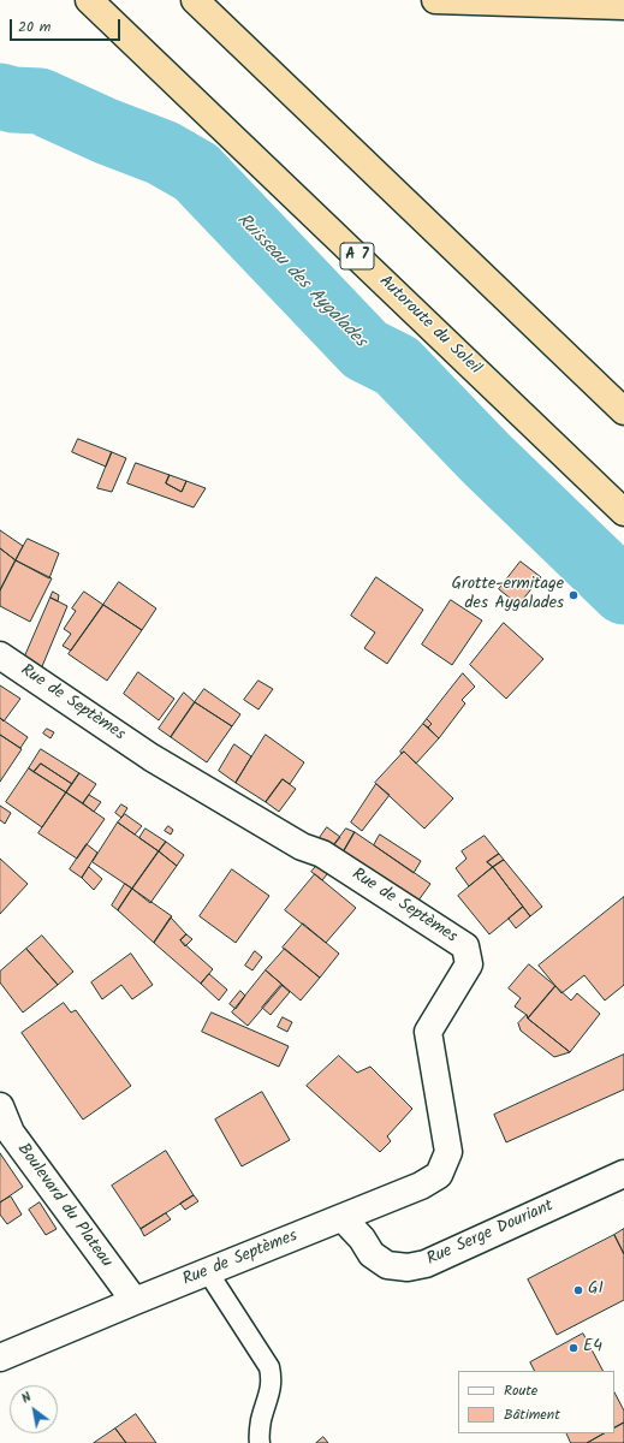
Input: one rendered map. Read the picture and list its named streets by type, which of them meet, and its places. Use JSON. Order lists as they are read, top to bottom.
{
  "streets": {
    "highway": ["A 7", "Autoroute du Soleil"],
    "street": ["Rue de Septèmes", "Boulevard du Plateau", "Rue Serge Douriant"]
  },
  "crossings": [
    ["Rue de Septèmes", "Boulevard du Plateau"],
    ["Rue de Septèmes", "Rue Serge Douriant"]
  ],
  "water": ["Ruisseau des Aygalades"],
  "places": ["Grotte-ermitage des Aygalades", "G1", "E4"],
  "legend": ["Route", "Bâtiment"],
  "scale_bar": "20 m",
  "north": "top left"
}
